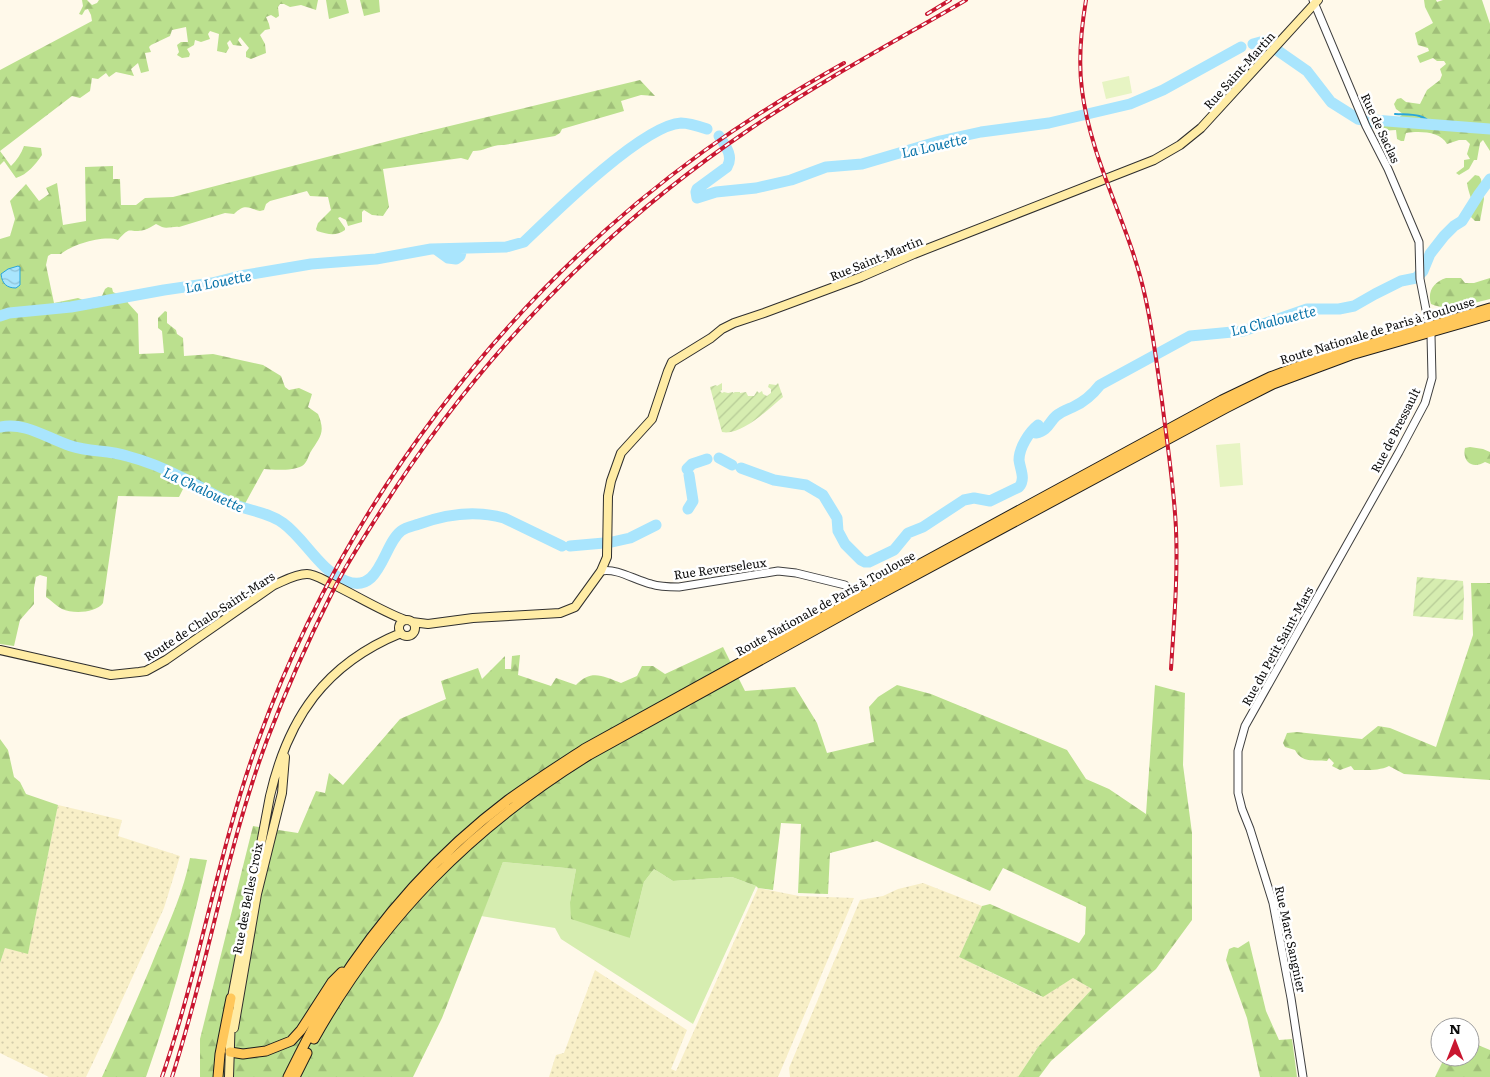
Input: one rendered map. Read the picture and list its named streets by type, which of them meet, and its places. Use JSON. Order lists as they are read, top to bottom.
{
  "streets": {
    "main road": [
      "Rue Saint-Martin",
      "Route Nationale de Paris à Toulouse",
      "Route de Chalo-Saint-Mars",
      "Rue des Belles Croix"
    ],
    "street": [
      "Rue de Saclas",
      "Rue de Bressault",
      "Rue Reverseleux",
      "Rue du Petit Saint-Mars",
      "Rue Marc Sangnier"
    ]
  },
  "crossings": [
    ["Rue Saint-Martin", "Rue de Saclas"],
    ["Rue Saint-Martin", "Rue Reverseleux"],
    ["Rue de Bressault", "Rue du Petit Saint-Mars"],
    ["Route de Chalo-Saint-Mars", "Rue des Belles Croix"],
    ["Rue du Petit Saint-Mars", "Rue Marc Sangnier"]
  ],
  "water": ["La Louette", "La Chalouette"],
  "north": "top"
}
